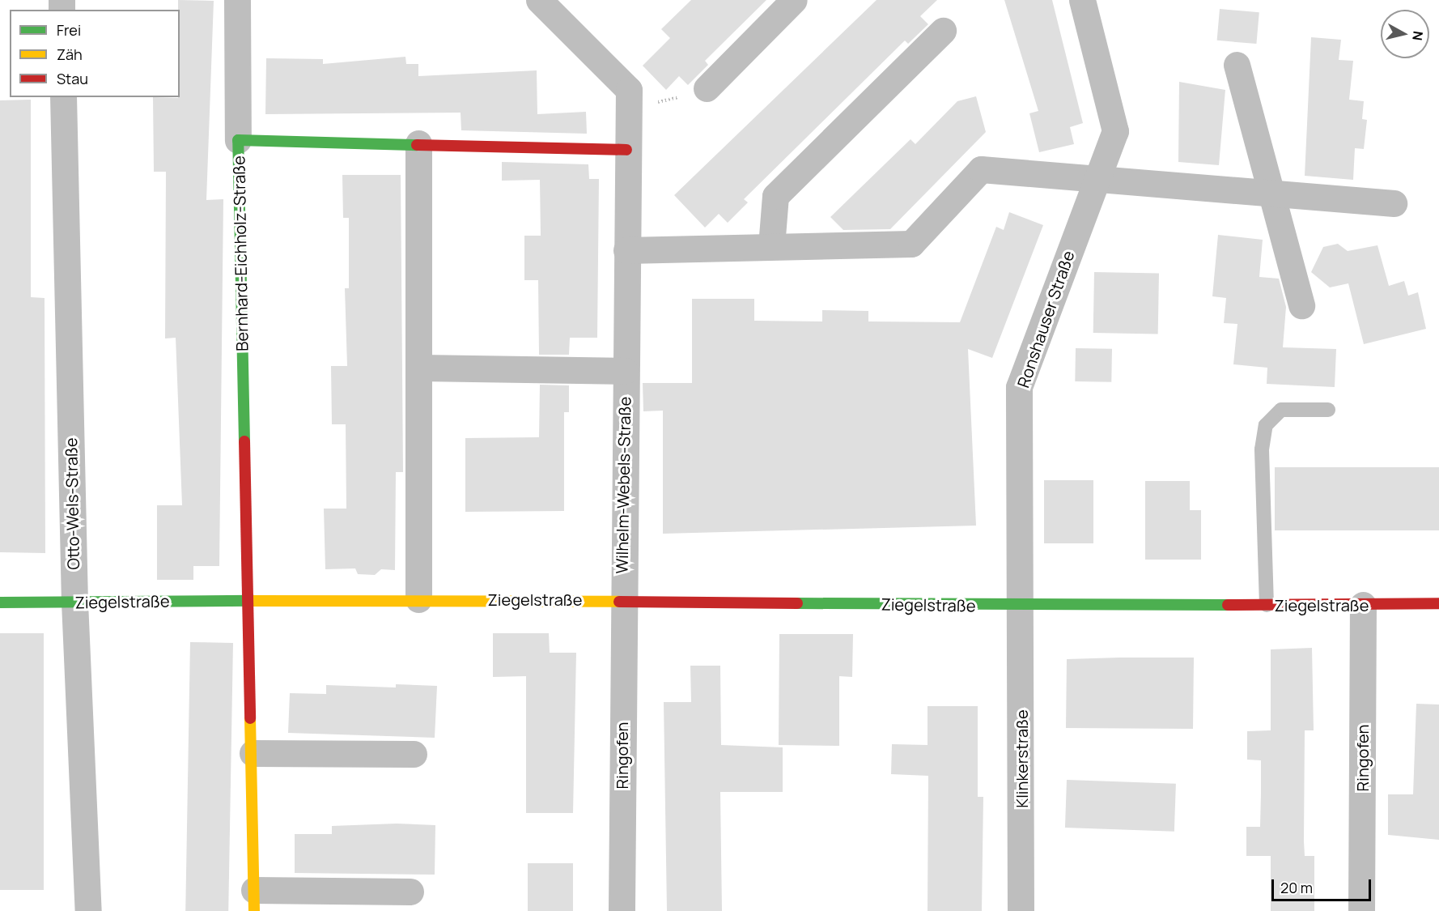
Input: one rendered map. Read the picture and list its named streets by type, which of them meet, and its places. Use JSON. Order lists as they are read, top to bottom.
{
  "streets": {
    "street": [
      "Bernhard-Eichholz-Straße",
      "Ronshauser Straße",
      "Wilhelm-Webels-Straße",
      "Otto-Wels-Straße",
      "Ziegelstraße",
      "Ringofen",
      "Klinkerstraße"
    ]
  },
  "crossings": [
    ["Bernhard-Eichholz-Straße", "Wilhelm-Webels-Straße"],
    ["Bernhard-Eichholz-Straße", "Ziegelstraße"],
    ["Ronshauser Straße", "Ziegelstraße"],
    ["Ronshauser Straße", "Klinkerstraße"],
    ["Wilhelm-Webels-Straße", "Ziegelstraße"],
    ["Wilhelm-Webels-Straße", "Ringofen"],
    ["Otto-Wels-Straße", "Ziegelstraße"],
    ["Ziegelstraße", "Ringofen"],
    ["Ziegelstraße", "Klinkerstraße"]
  ],
  "legend": ["Frei", "Zäh", "Stau"],
  "scale_bar": "20 m",
  "north": "right"
}
